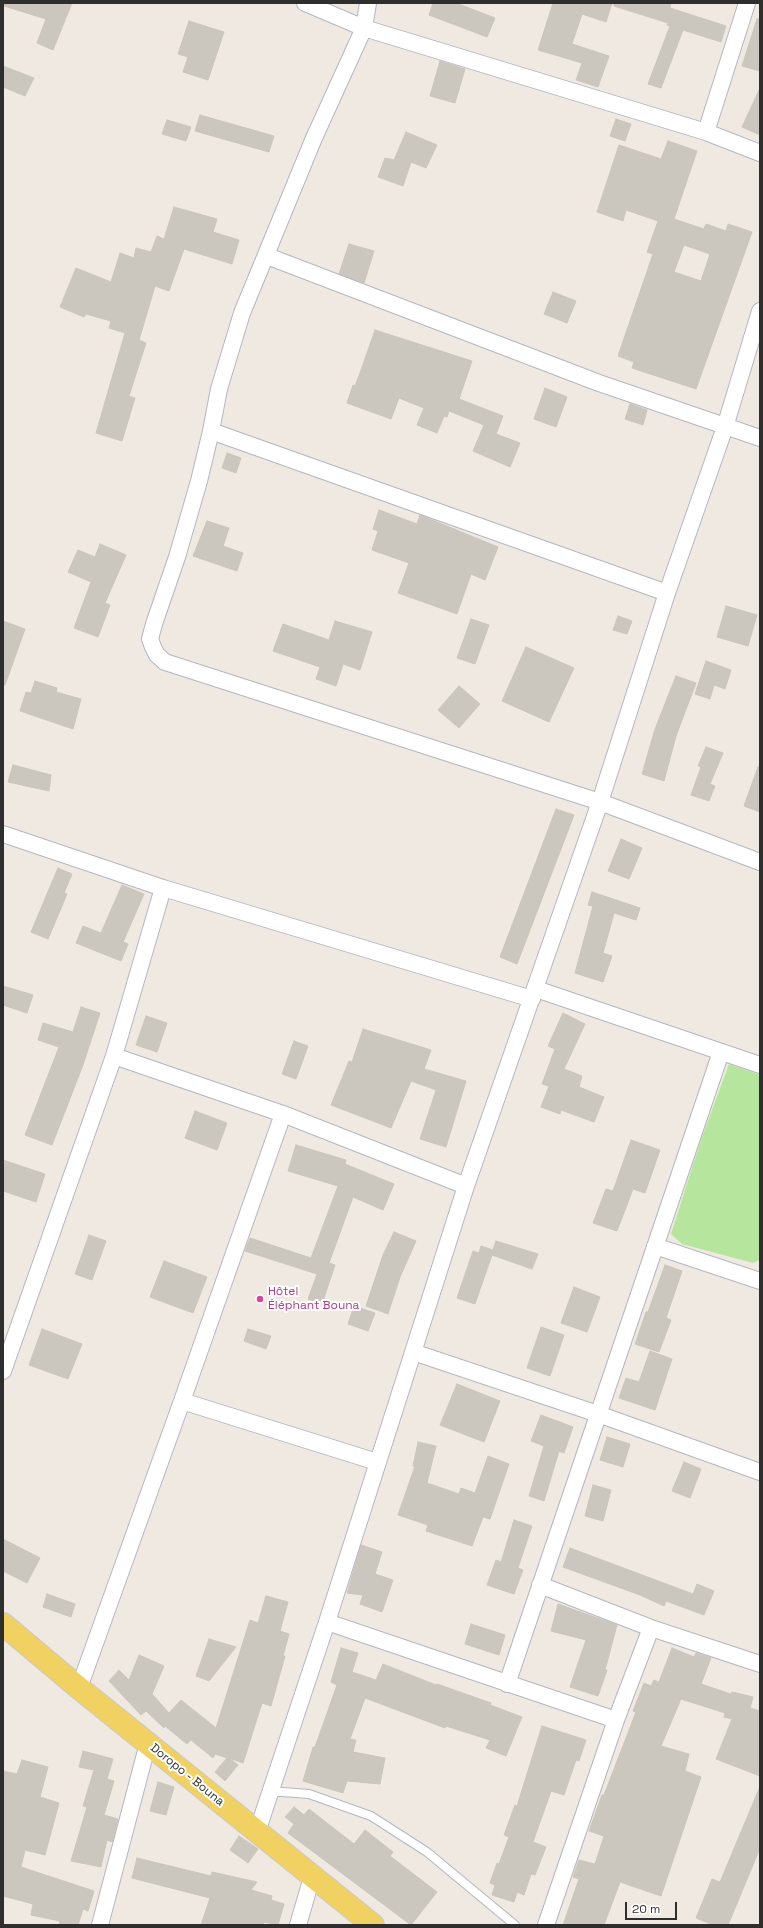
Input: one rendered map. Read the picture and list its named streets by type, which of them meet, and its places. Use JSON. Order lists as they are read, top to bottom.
{
  "streets": {
    "main road": ["Doropo - Bouna"]
  },
  "places": ["Hôtel Éléphant Bouna"],
  "scale_bar": "20 m"
}
